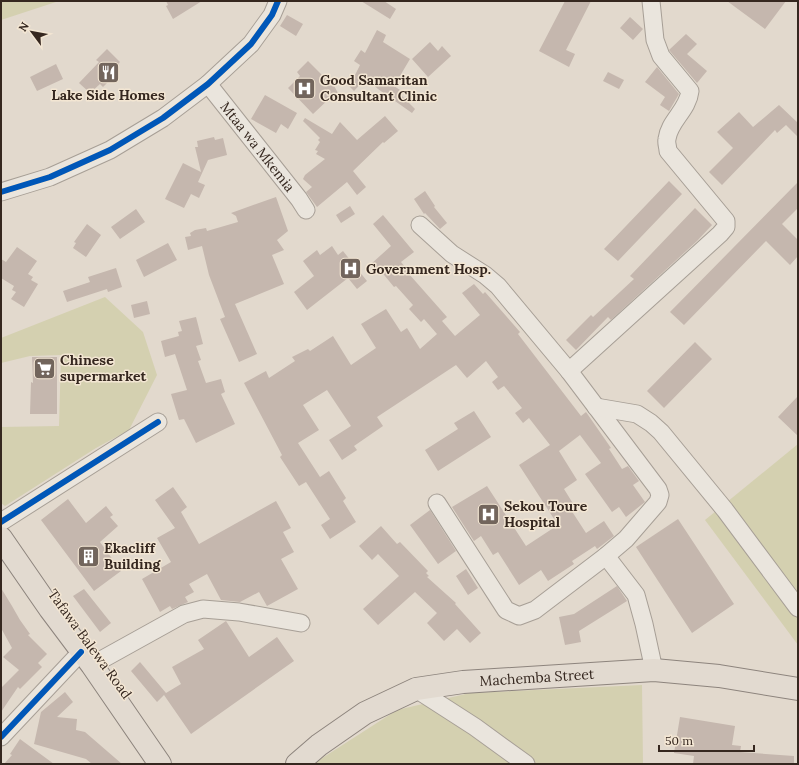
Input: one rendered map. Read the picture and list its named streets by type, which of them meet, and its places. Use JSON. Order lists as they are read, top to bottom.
{
  "streets": {
    "main road": ["Tafawa Balewa Road", "Machemba Street"],
    "street": ["Mtaa wa Mkemia"]
  },
  "places": {
    "restaurant": ["Lake Side Homes"],
    "hospital": ["Good Samaritan Consultant Clinic", "Government Hosp.", "Sekou Toure Hospital"],
    "supermarket": ["Chinese supermarket"],
    "building": ["Ekacliff Building"]
  },
  "scale_bar": "50 m",
  "north": "top left"
}
